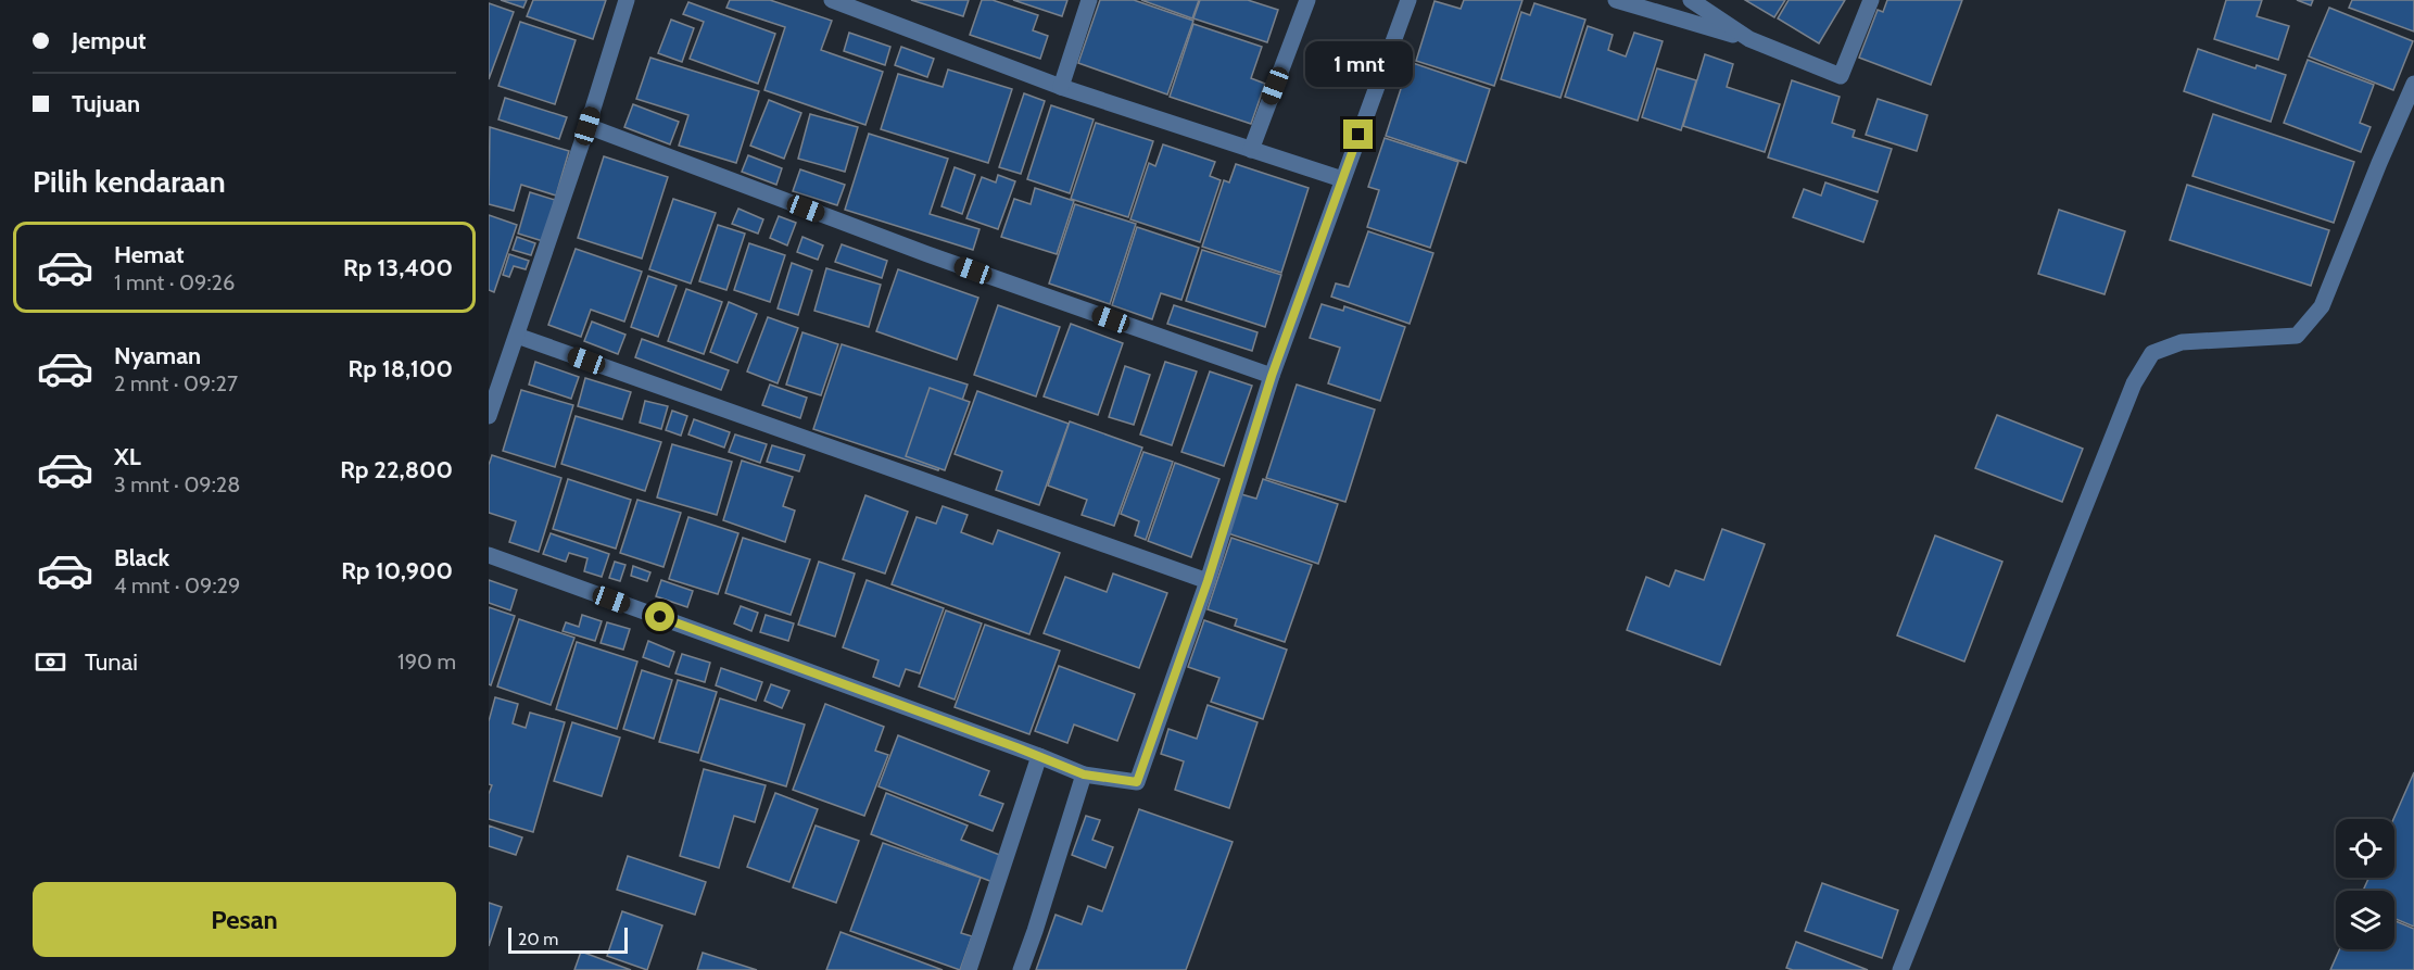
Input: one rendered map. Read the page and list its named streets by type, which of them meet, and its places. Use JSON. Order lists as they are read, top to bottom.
{
  "scale_bar": "20 m",
  "page": {
    "banner": ["Jemput", "Tujuan"],
    "bubble": "1 mnt",
    "heading": "Pilih kendaraan",
    "list": [
      {
        "name": "Hemat",
        "note": "1 mnt · 09:26",
        "value": "Rp 13,400"
      },
      {
        "name": "Nyaman",
        "note": "2 mnt · 09:27",
        "value": "Rp 18,100"
      },
      {
        "name": "XL",
        "note": "3 mnt · 09:28",
        "value": "Rp 22,800"
      },
      {
        "name": "Black",
        "note": "4 mnt · 09:29",
        "value": "Rp 10,900"
      }
    ],
    "pay": ["Tunai", "190 m"],
    "buttons": "Pesan",
    "scale": "20 m"
  }
}
